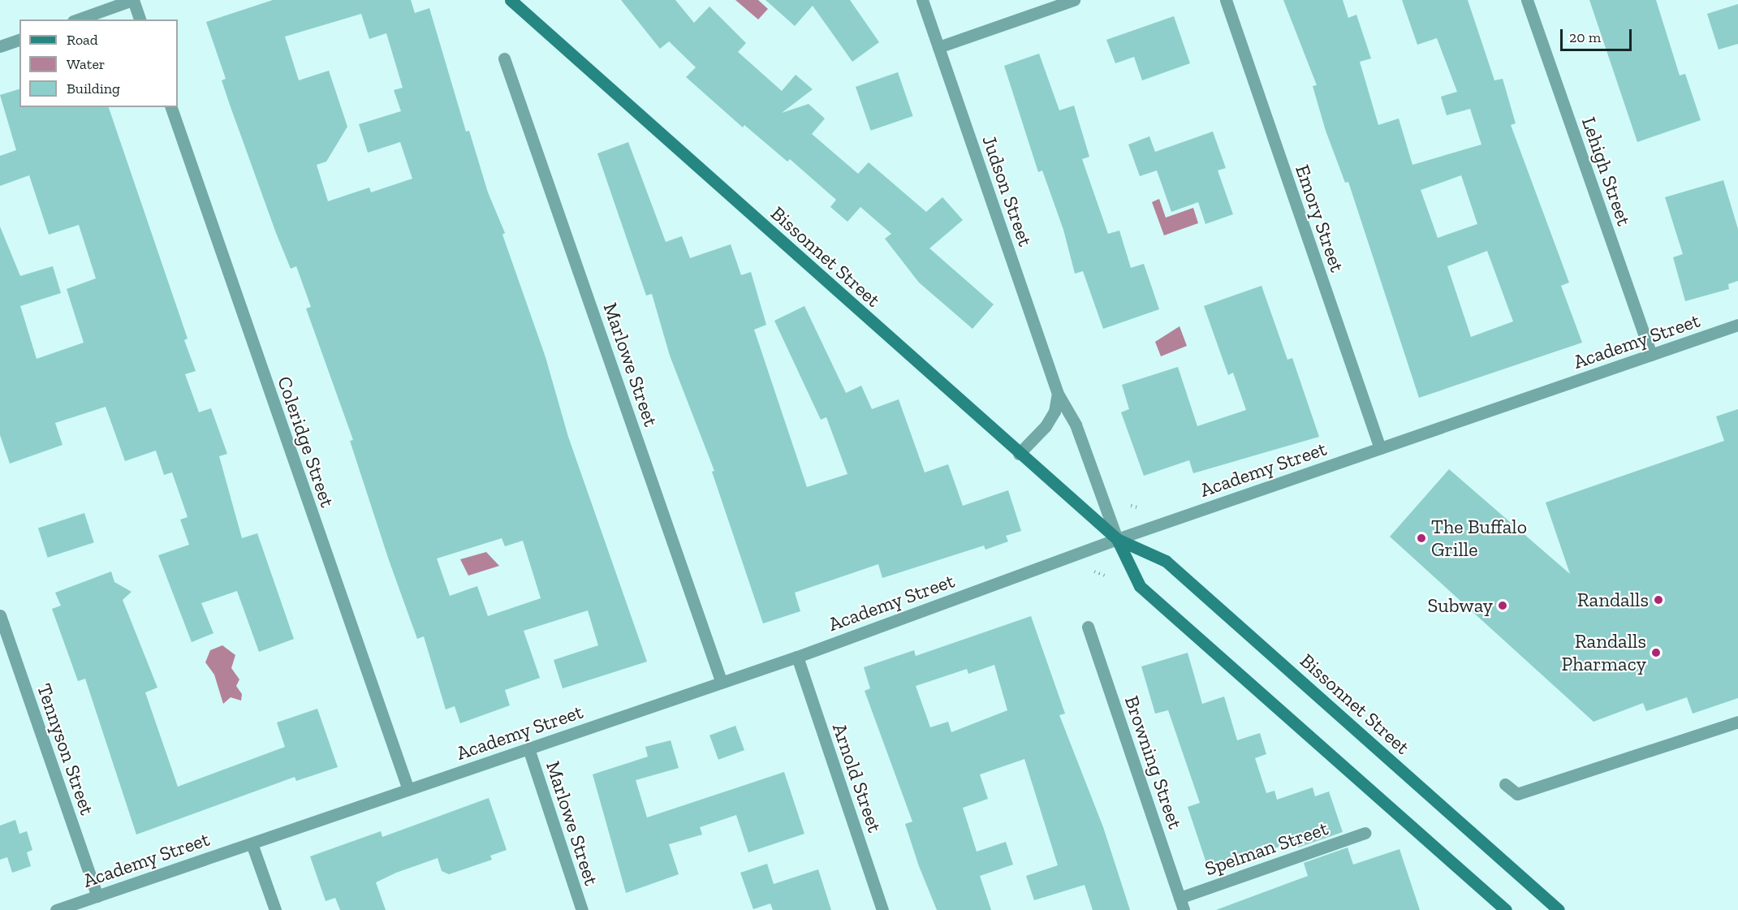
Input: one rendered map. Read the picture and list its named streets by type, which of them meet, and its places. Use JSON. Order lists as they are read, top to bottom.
{
  "streets": {
    "main road": ["Bissonnet Street"],
    "street": [
      "Lehigh Street",
      "Judson Street",
      "Emory Street",
      "Academy Street",
      "Marlowe Street",
      "Coleridge Street",
      "Tennyson Street",
      "Browning Street",
      "Arnold Street",
      "Spelman Street"
    ]
  },
  "crossings": [
    ["Lehigh Street", "Academy Street"],
    ["Judson Street", "Bissonnet Street"],
    ["Judson Street", "Academy Street"],
    ["Emory Street", "Academy Street"],
    ["Bissonnet Street", "Academy Street"],
    ["Academy Street", "Marlowe Street"],
    ["Academy Street", "Coleridge Street"],
    ["Academy Street", "Tennyson Street"],
    ["Academy Street", "Arnold Street"],
    ["Browning Street", "Spelman Street"]
  ],
  "places": [
    "The Buffalo Grille",
    "Randalls",
    "Subway",
    "Randalls Pharmacy"
  ],
  "legend": ["Road", "Water", "Building"],
  "scale_bar": "20 m"
}
